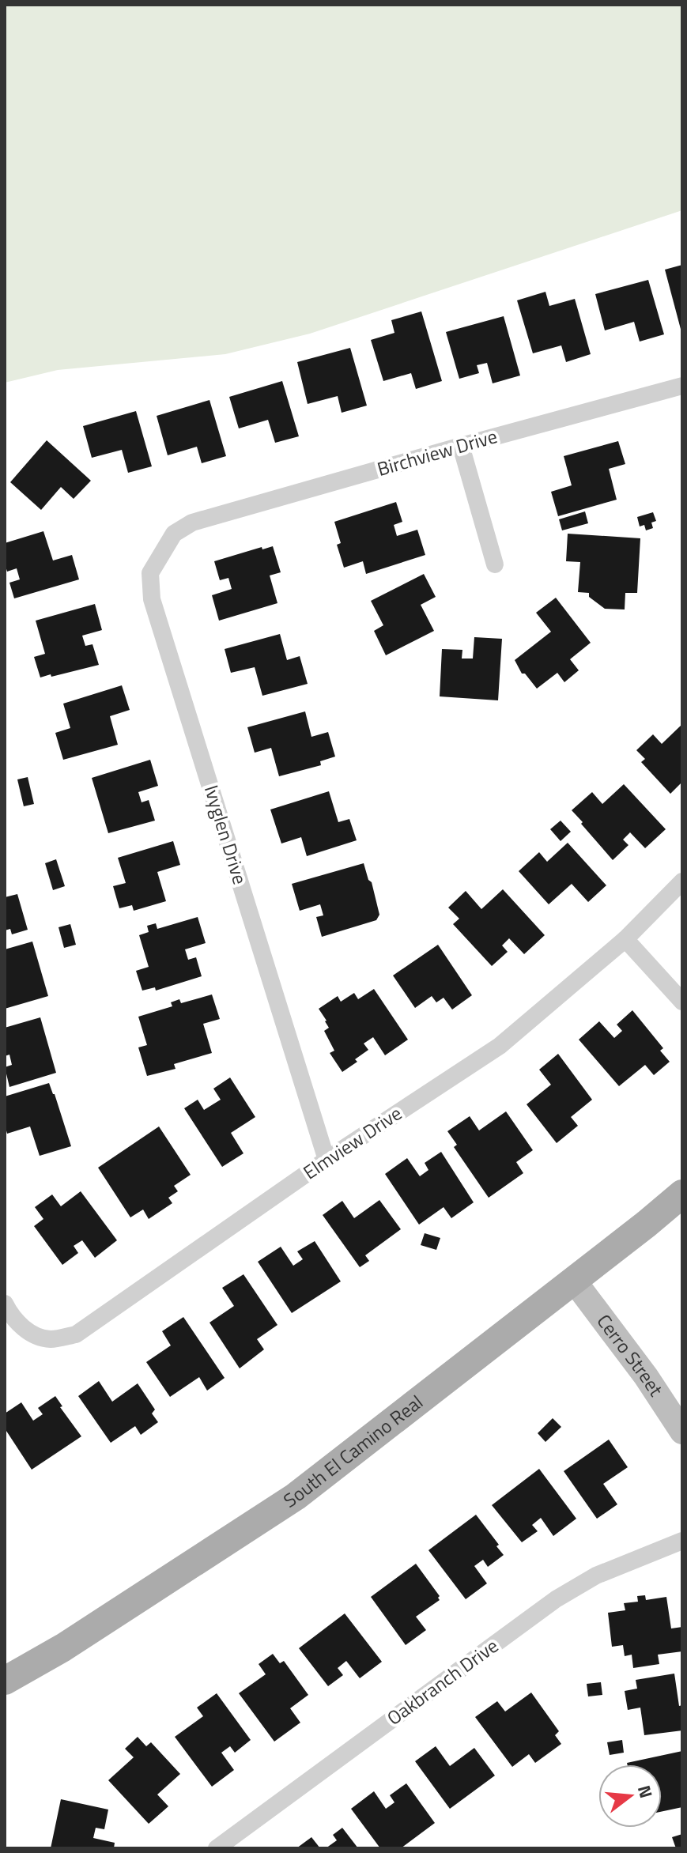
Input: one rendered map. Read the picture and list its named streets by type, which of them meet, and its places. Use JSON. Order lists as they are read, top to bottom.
{
  "streets": {
    "main road": ["South El Camino Real"],
    "street": [
      "Birchview Drive",
      "Ivyglen Drive",
      "Elmview Drive",
      "Cerro Street",
      "Oakbranch Drive"
    ]
  },
  "crossings": [
    ["Birchview Drive", "Ivyglen Drive"],
    ["Ivyglen Drive", "Elmview Drive"],
    ["Cerro Street", "South El Camino Real"]
  ],
  "north": "right"
}
